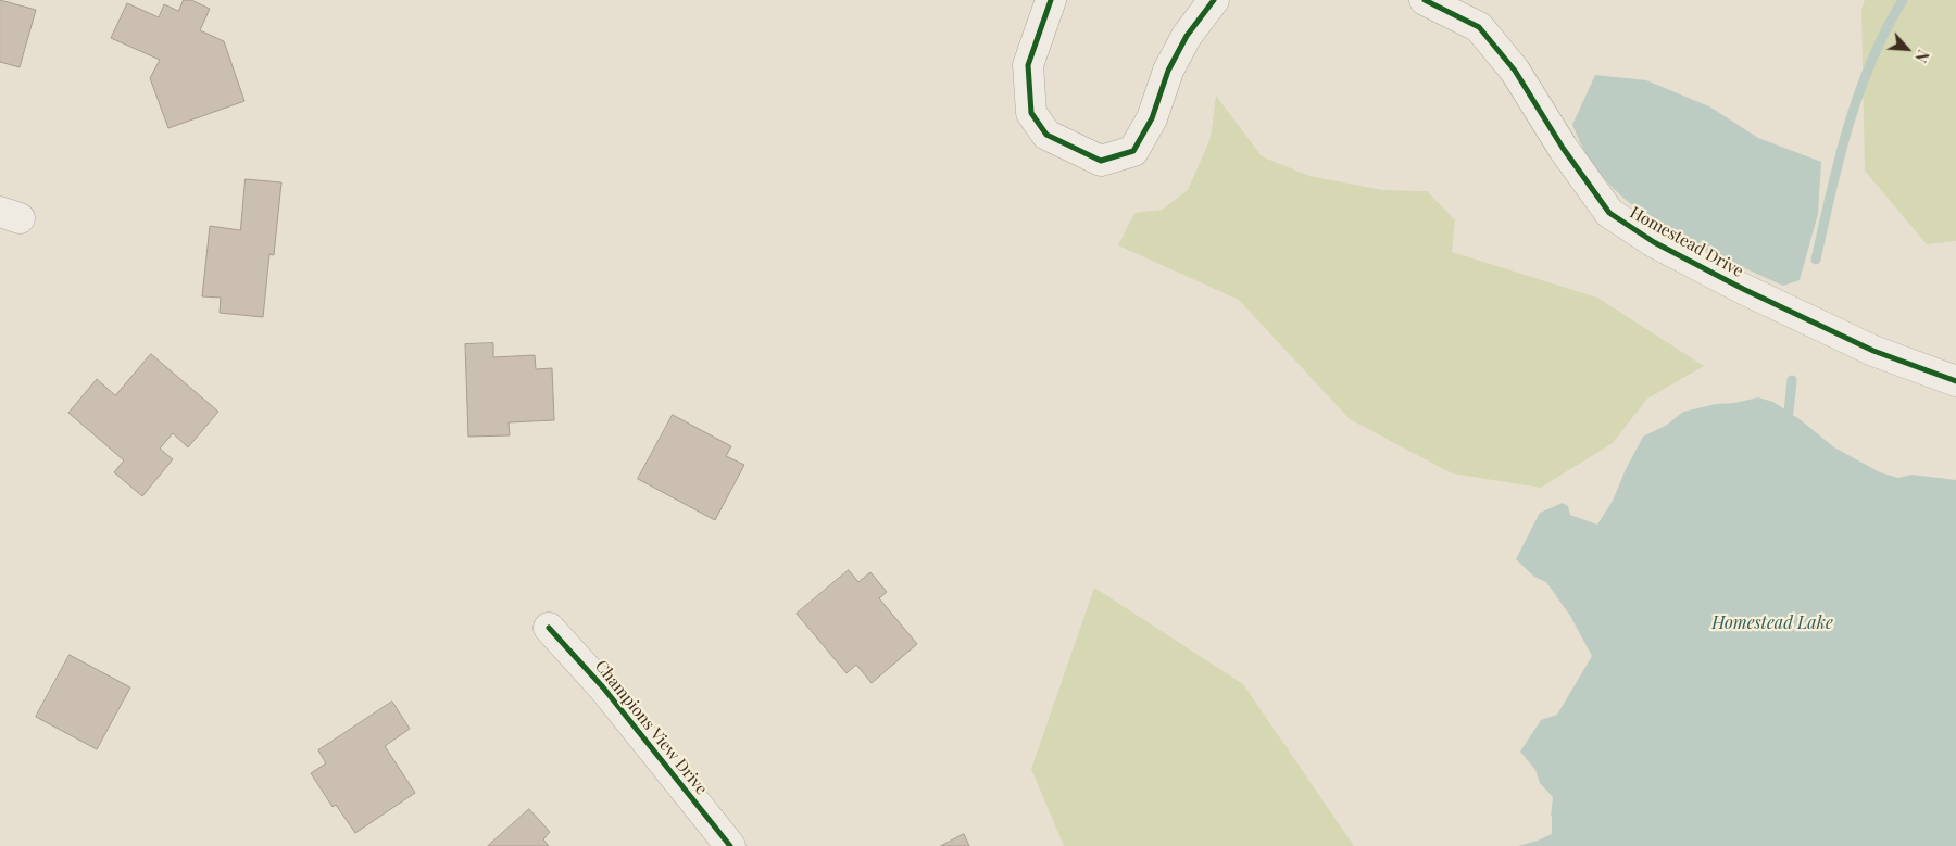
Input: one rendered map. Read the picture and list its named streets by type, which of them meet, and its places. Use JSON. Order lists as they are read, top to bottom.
{
  "streets": {
    "street": ["Homestead Drive", "Champions View Drive"]
  },
  "water": ["Homestead Lake"],
  "north": "bottom right"
}
